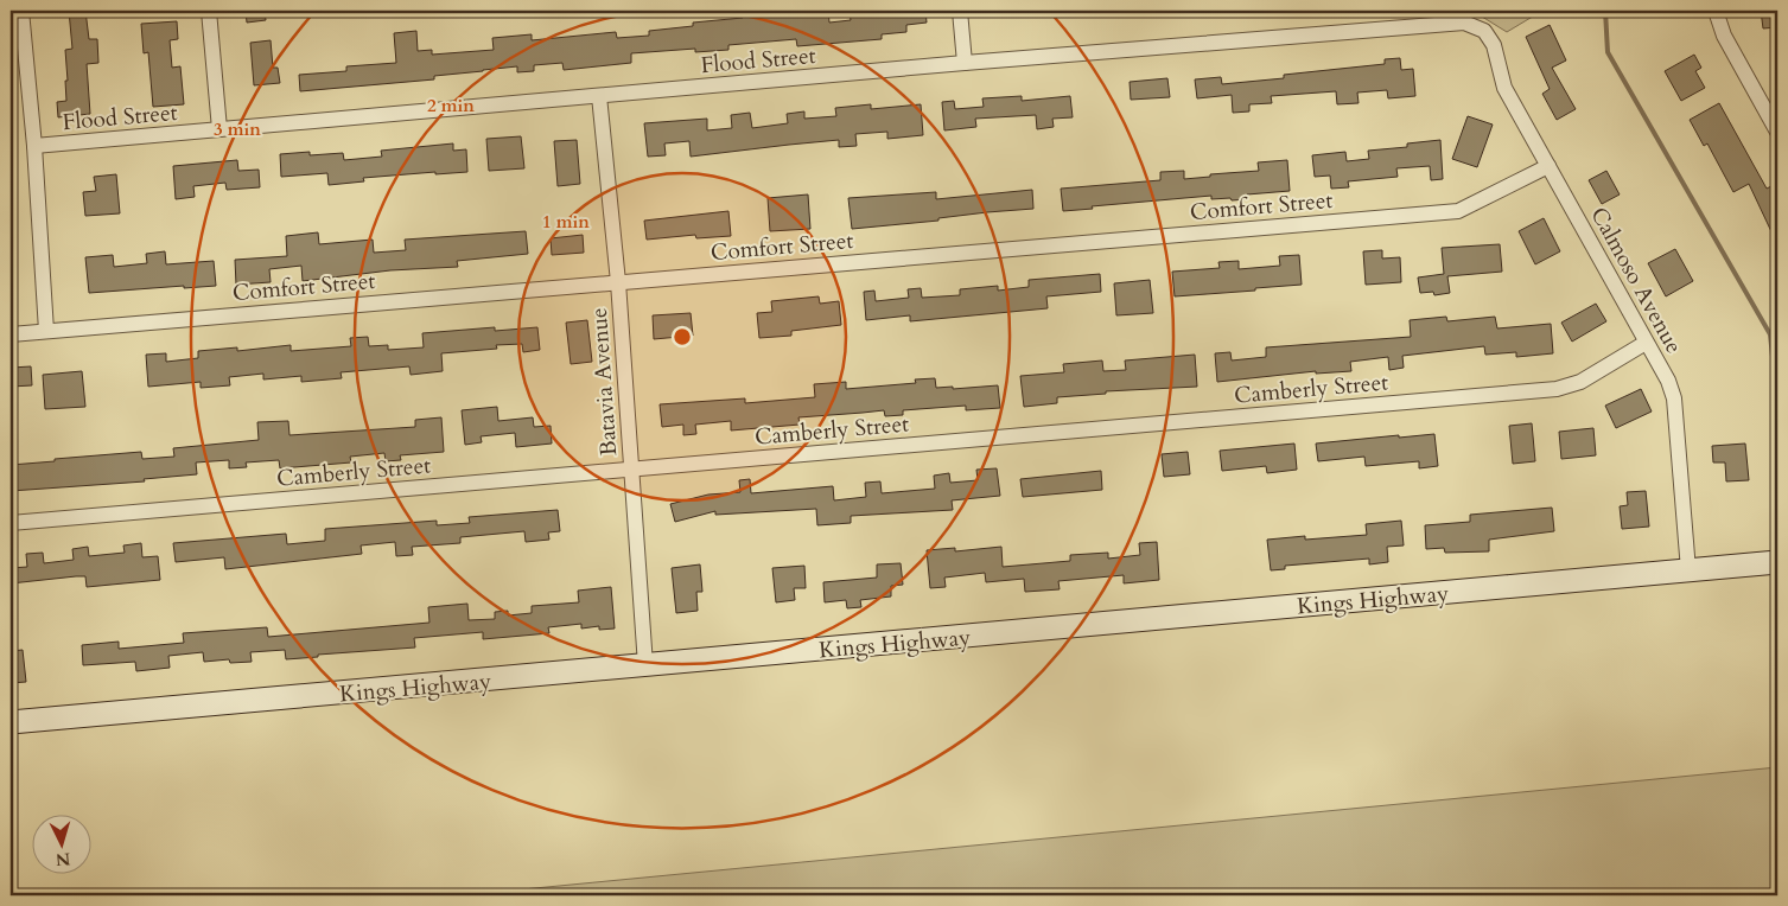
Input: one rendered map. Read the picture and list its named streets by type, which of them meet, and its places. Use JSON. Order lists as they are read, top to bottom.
{
  "streets": {
    "street": [
      "Flood Street",
      "Comfort Street",
      "Calmoso Avenue",
      "Batavia Avenue",
      "Camberly Street",
      "Kings Highway"
    ]
  },
  "crossings": [
    ["Flood Street", "Calmoso Avenue"],
    ["Flood Street", "Batavia Avenue"],
    ["Comfort Street", "Calmoso Avenue"],
    ["Comfort Street", "Batavia Avenue"],
    ["Calmoso Avenue", "Camberly Street"],
    ["Calmoso Avenue", "Kings Highway"],
    ["Batavia Avenue", "Camberly Street"],
    ["Batavia Avenue", "Kings Highway"]
  ],
  "north": "bottom",
  "rings": ["2 min", "3 min", "1 min"]
}
